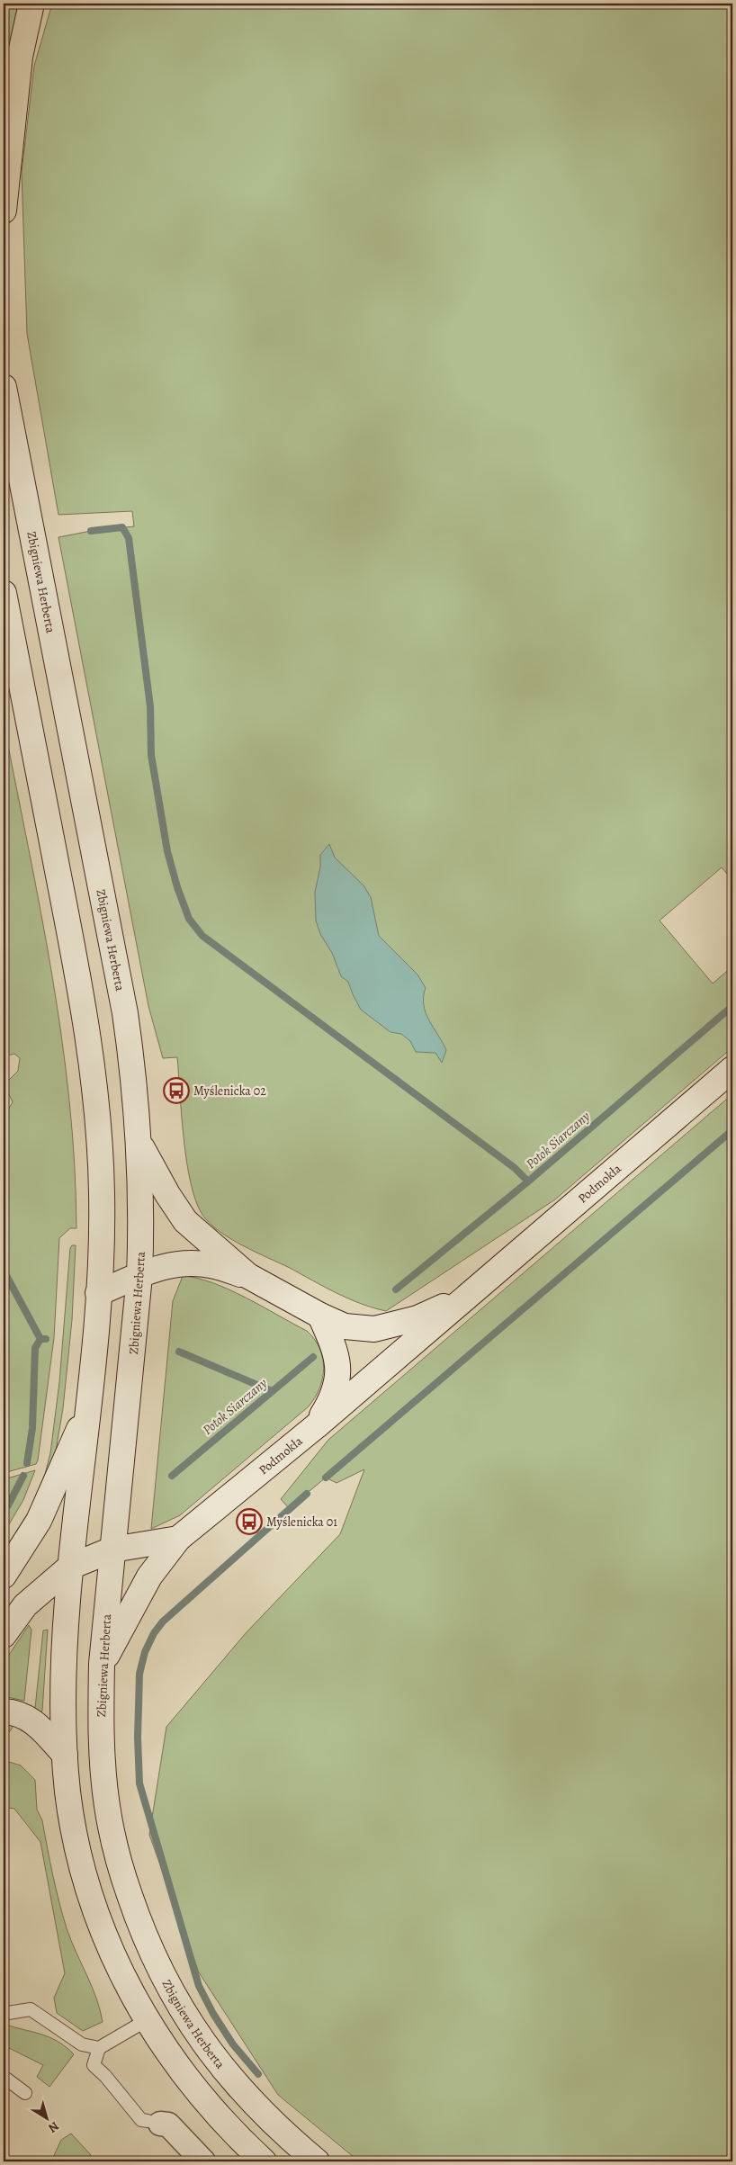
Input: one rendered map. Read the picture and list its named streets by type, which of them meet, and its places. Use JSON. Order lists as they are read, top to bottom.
{
  "streets": {
    "main road": ["Zbigniewa Herberta", "Podmokła"]
  },
  "crossings": [
    ["Zbigniewa Herberta", "Podmokła"]
  ],
  "water": ["Potok Siarczany"],
  "places": {
    "bus stop": ["Myślenicka 02", "Myślenicka 01"]
  },
  "north": "bottom right"
}
